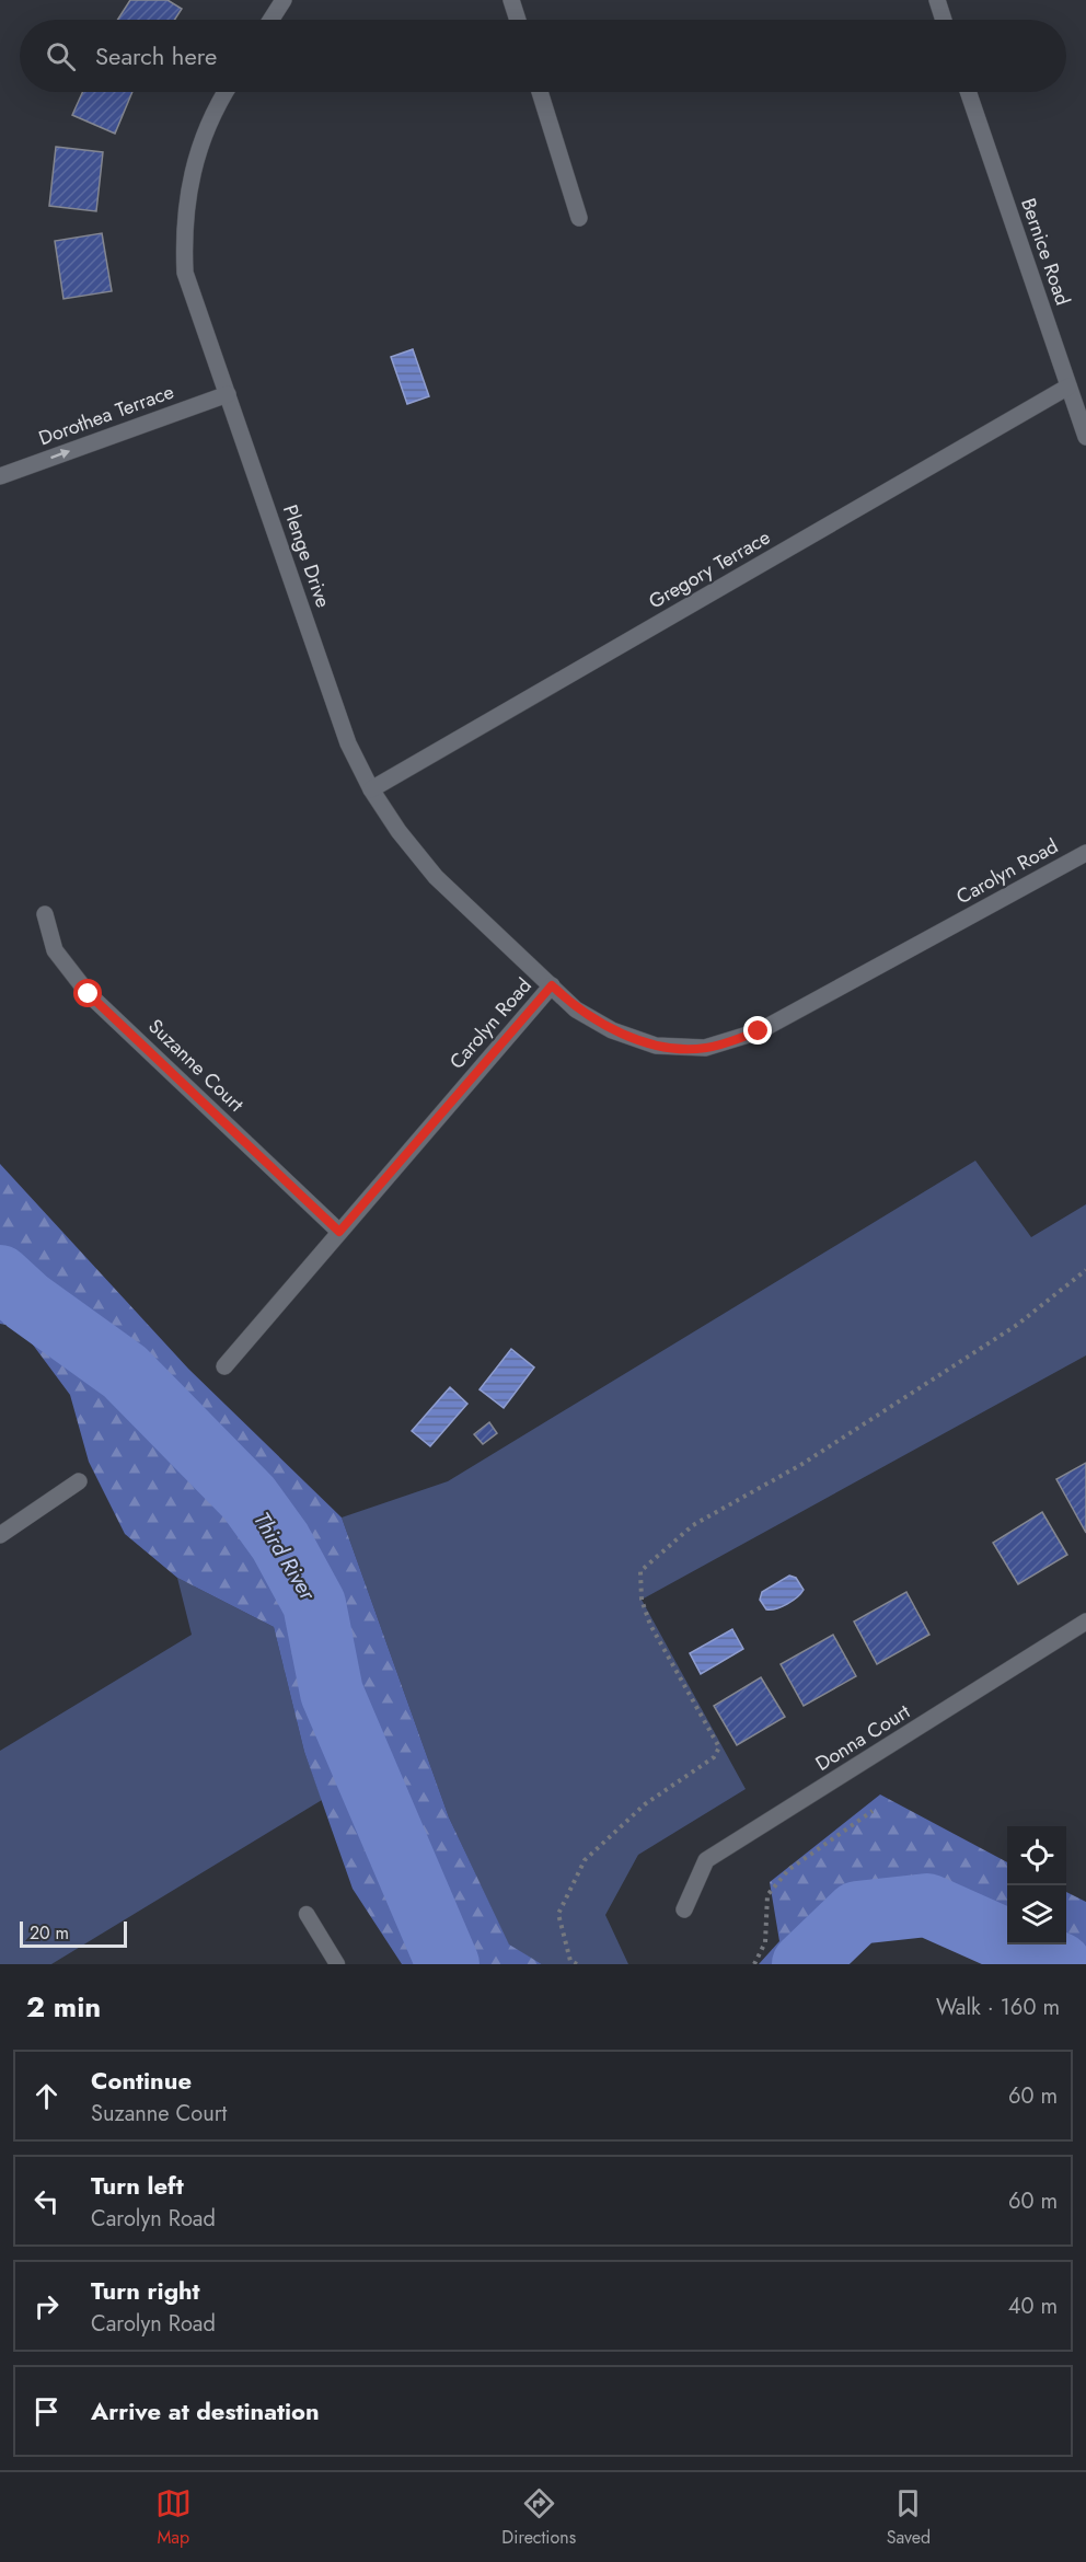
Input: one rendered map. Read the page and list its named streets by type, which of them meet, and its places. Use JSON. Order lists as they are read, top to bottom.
{
  "streets": {
    "street": [
      "Bernice Road",
      "Dorothea Terrace",
      "Plenge Drive",
      "Gregory Terrace",
      "Carolyn Road",
      "Suzanne Court",
      "Donna Court"
    ]
  },
  "crossings": [
    ["Bernice Road", "Gregory Terrace"],
    ["Dorothea Terrace", "Plenge Drive"],
    ["Plenge Drive", "Gregory Terrace"],
    ["Plenge Drive", "Carolyn Road"],
    ["Carolyn Road", "Suzanne Court"]
  ],
  "one_way": ["Dorothea Terrace"],
  "water": ["Third River"],
  "scale_bar": "20 m",
  "page": {
    "search": "Search here",
    "scale": "20 m",
    "heading": ["2 min", "Walk · 160 m"],
    "list": [
      ["Continue", "Suzanne Court", "60 m"],
      ["Turn left", "Carolyn Road", "60 m"],
      ["Turn right", "Carolyn Road", "40 m"],
      "Arrive at destination"
    ],
    "nav": ["Map", "Directions", "Saved"]
  }
}
